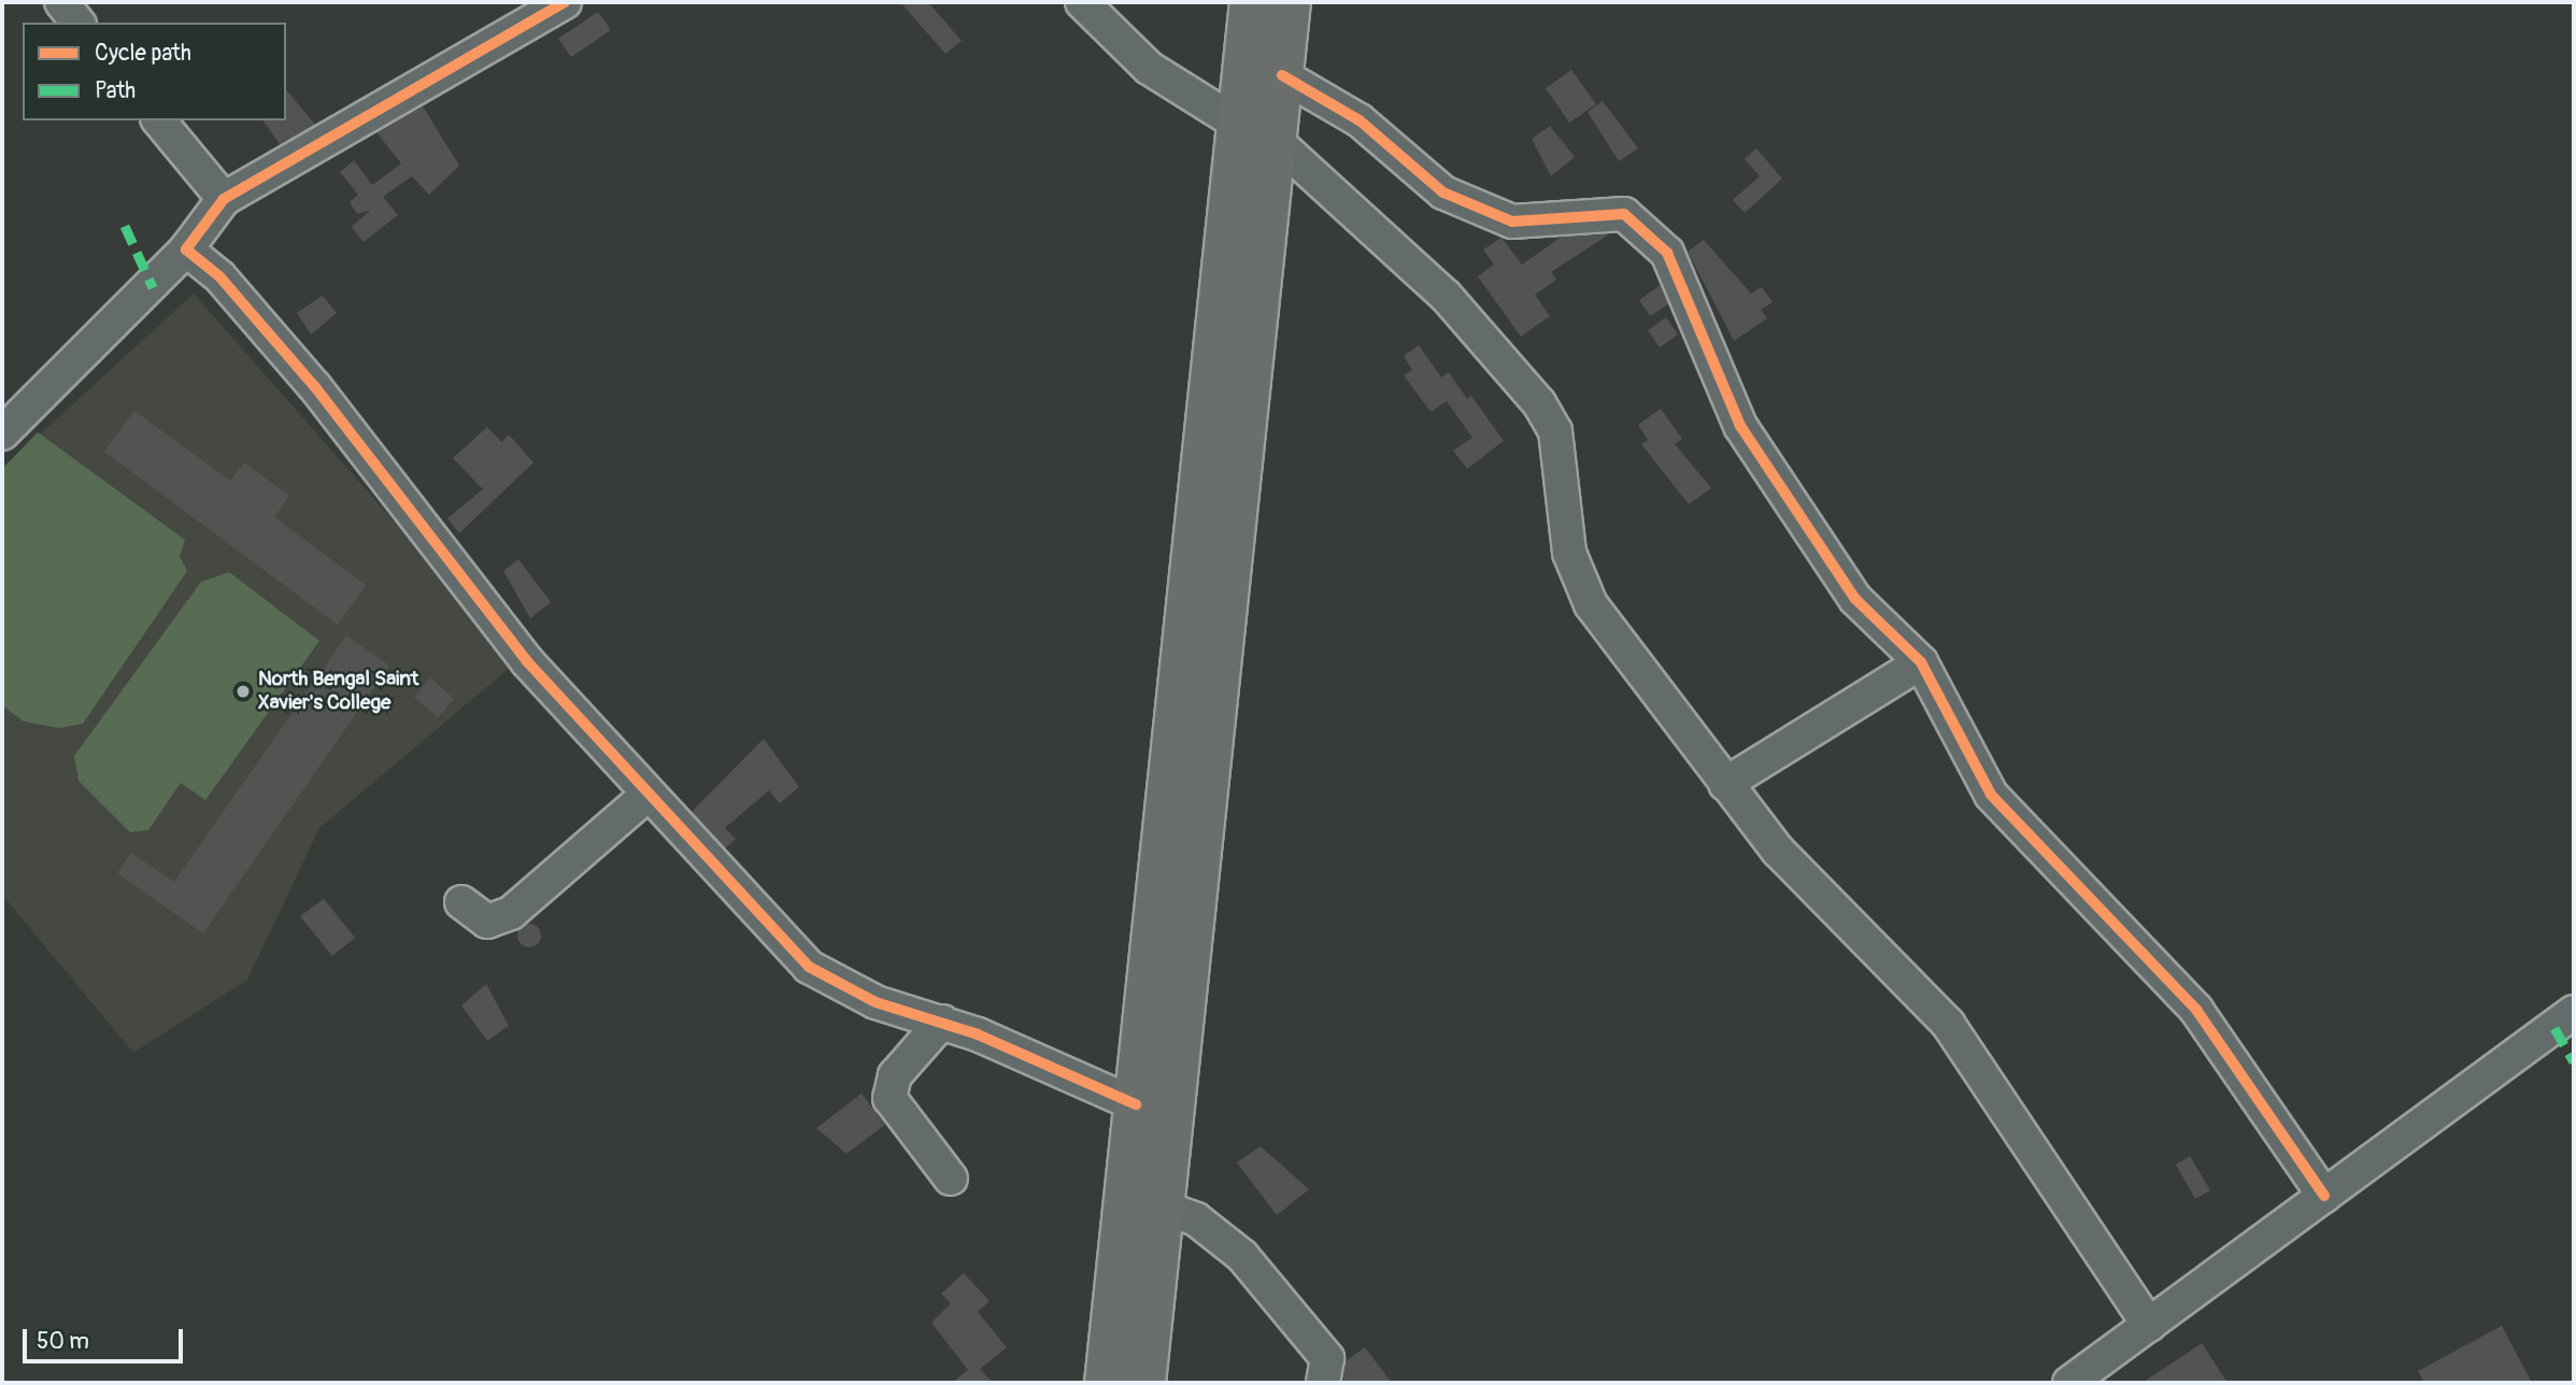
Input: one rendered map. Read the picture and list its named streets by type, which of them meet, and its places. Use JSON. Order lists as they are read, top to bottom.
{
  "places": ["North Bengal Saint Xavier's College"],
  "legend": ["Cycle path", "Path"],
  "scale_bar": "50 m"
}
